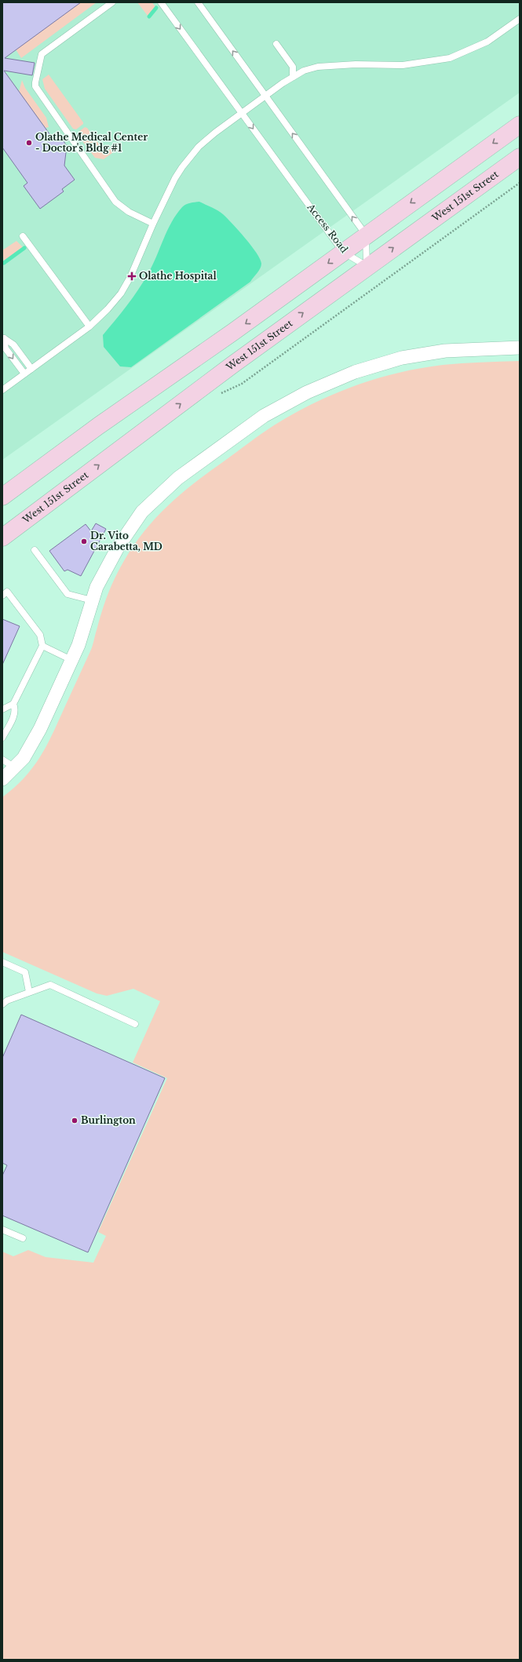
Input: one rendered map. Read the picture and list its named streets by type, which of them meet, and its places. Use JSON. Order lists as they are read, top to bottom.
{
  "streets": {
    "main road": ["West 151st Street"],
    "lane": ["Access Road"]
  },
  "crossings": [
    ["West 151st Street", "Access Road"]
  ],
  "places": {
    "other": ["Olathe Medical Center - Doctor's Bldg #1", "Dr. Vito Carabetta, MD", "Burlington"],
    "health": ["Olathe Hospital"]
  }
}
